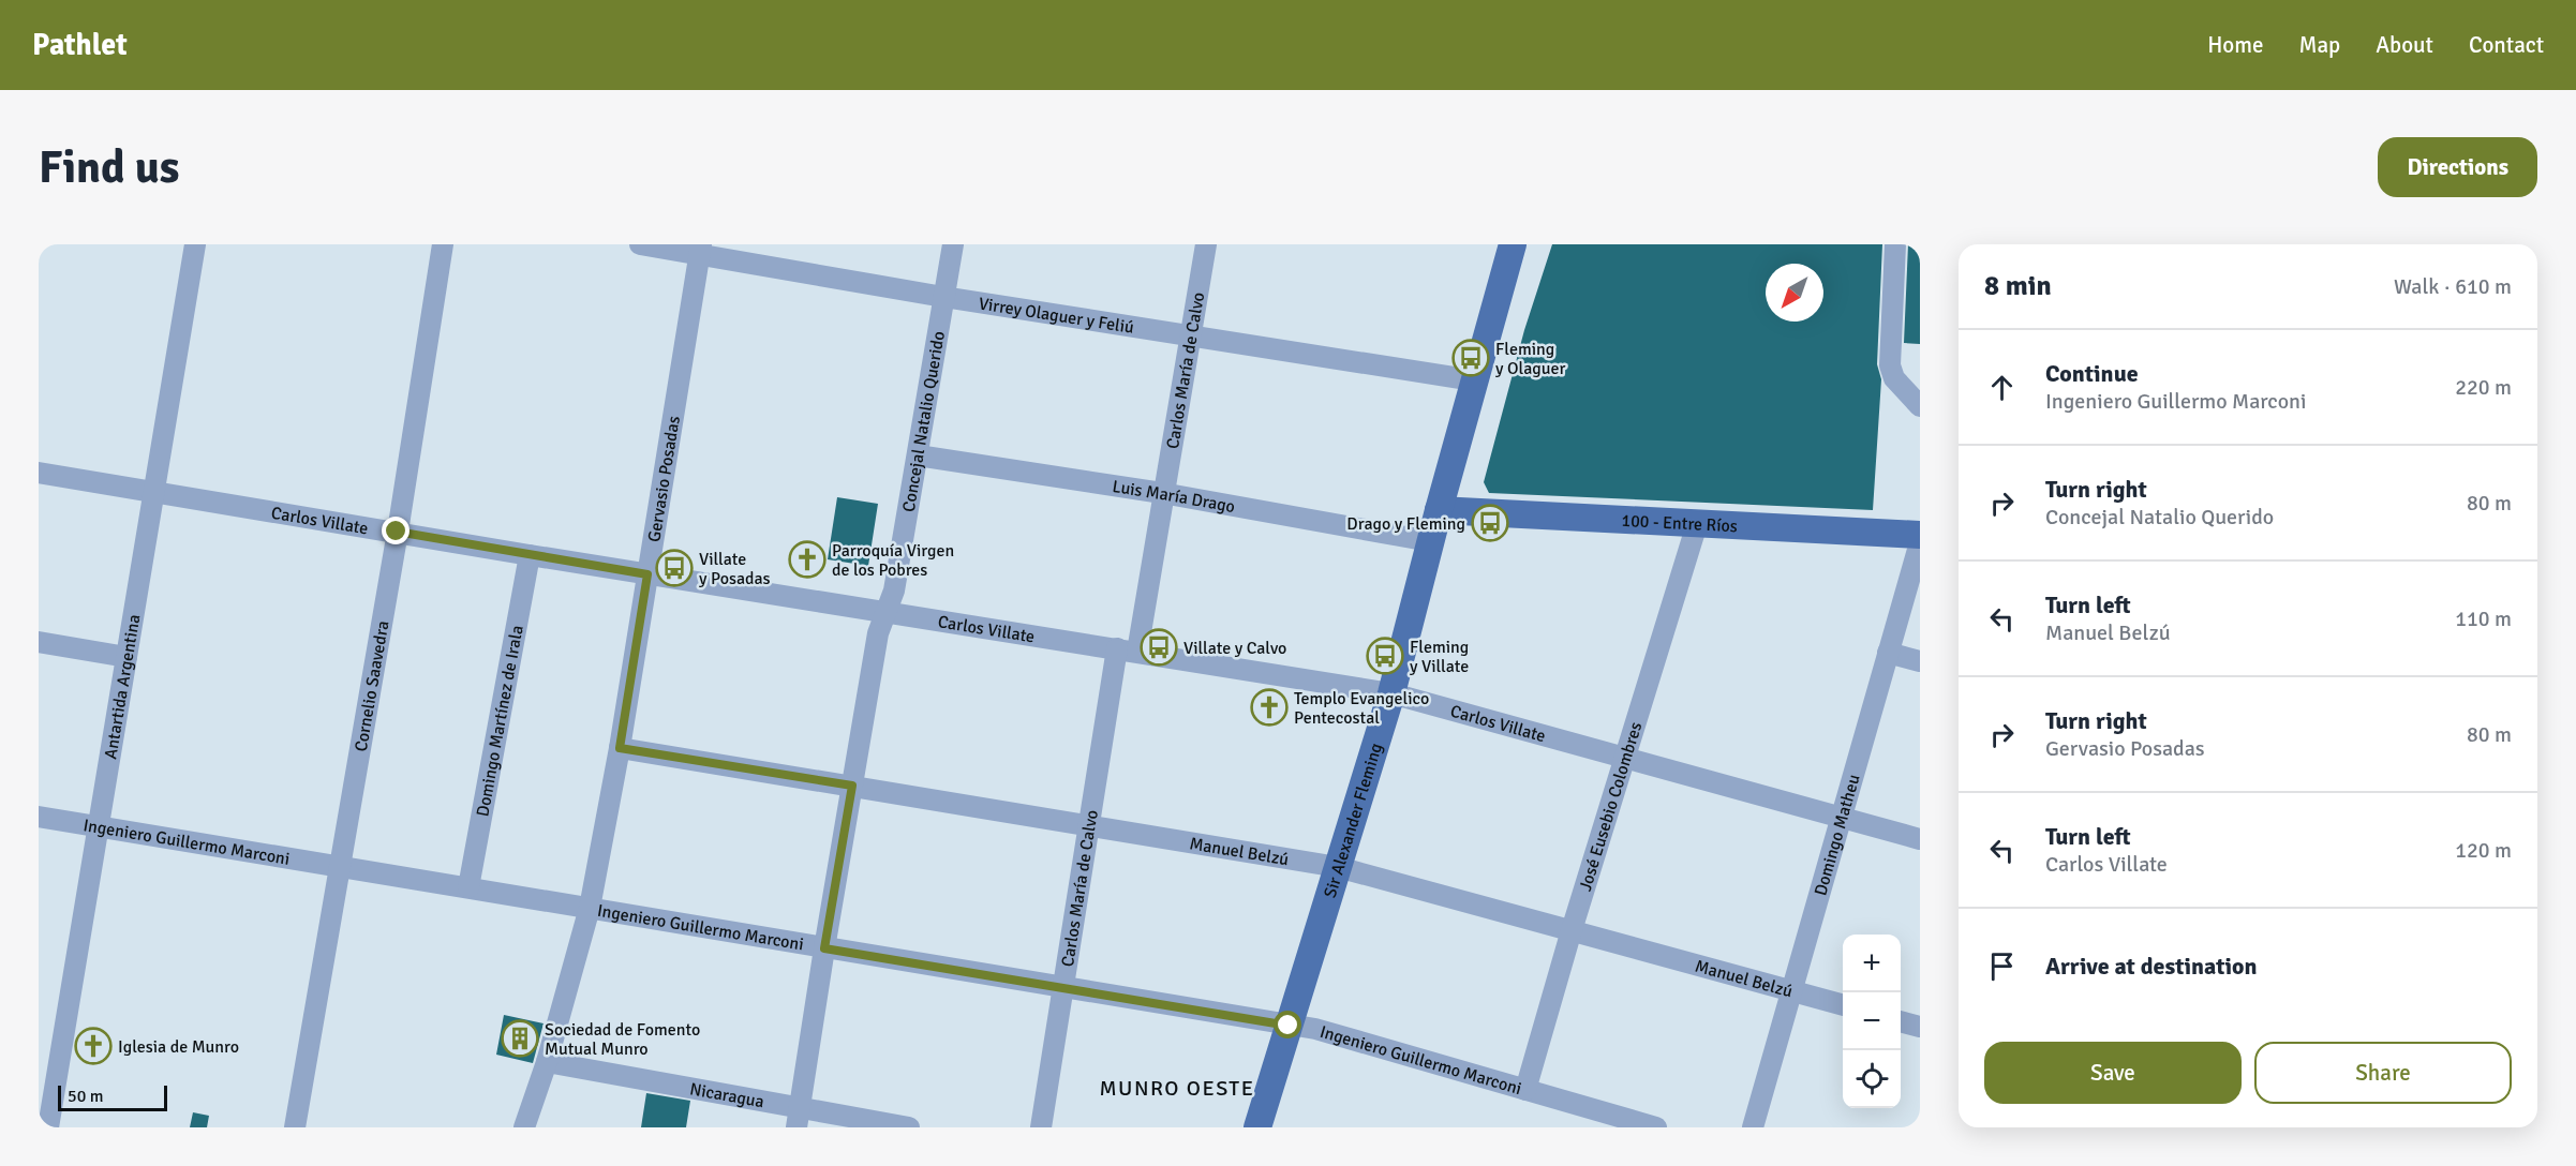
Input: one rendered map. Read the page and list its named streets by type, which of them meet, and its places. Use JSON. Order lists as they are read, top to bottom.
{
  "streets": {
    "main road": ["100 - Entre Ríos", "Sir Alexander Fleming"],
    "street": [
      "Virrey Olaguer y Feliú",
      "Carlos María de Calvo",
      "Concejal Natalio Querido",
      "Gervasio Posadas",
      "Luis María Drago",
      "Carlos Villate",
      "Antartida Argentina",
      "Cornelio Saavedra",
      "Domingo Martínez de Irala",
      "José Eusebio Colombres",
      "Domingo Matheu",
      "Ingeniero Guillermo Marconi",
      "Manuel Belzú",
      "Nicaragua"
    ]
  },
  "crossings": [
    ["Virrey Olaguer y Feliú", "Carlos María de Calvo"],
    ["Virrey Olaguer y Feliú", "Concejal Natalio Querido"],
    ["Virrey Olaguer y Feliú", "Gervasio Posadas"],
    ["Virrey Olaguer y Feliú", "Sir Alexander Fleming"],
    ["Carlos María de Calvo", "Luis María Drago"],
    ["Carlos María de Calvo", "Carlos Villate"],
    ["Carlos María de Calvo", "Ingeniero Guillermo Marconi"],
    ["Carlos María de Calvo", "Manuel Belzú"],
    ["Concejal Natalio Querido", "Luis María Drago"],
    ["Concejal Natalio Querido", "Carlos Villate"],
    ["Concejal Natalio Querido", "Ingeniero Guillermo Marconi"],
    ["Concejal Natalio Querido", "Manuel Belzú"],
    ["Concejal Natalio Querido", "Nicaragua"],
    ["Gervasio Posadas", "Carlos Villate"],
    ["Gervasio Posadas", "Ingeniero Guillermo Marconi"],
    ["Gervasio Posadas", "Manuel Belzú"],
    ["Gervasio Posadas", "Nicaragua"],
    ["Luis María Drago", "Sir Alexander Fleming"],
    ["Carlos Villate", "Antartida Argentina"],
    ["Carlos Villate", "Cornelio Saavedra"],
    ["Carlos Villate", "Domingo Martínez de Irala"],
    ["Carlos Villate", "José Eusebio Colombres"],
    ["Carlos Villate", "Sir Alexander Fleming"],
    ["Carlos Villate", "Domingo Matheu"],
    ["100 - Entre Ríos", "José Eusebio Colombres"],
    ["100 - Entre Ríos", "Sir Alexander Fleming"],
    ["Antartida Argentina", "Ingeniero Guillermo Marconi"],
    ["Cornelio Saavedra", "Ingeniero Guillermo Marconi"],
    ["Domingo Martínez de Irala", "Ingeniero Guillermo Marconi"],
    ["José Eusebio Colombres", "Ingeniero Guillermo Marconi"],
    ["José Eusebio Colombres", "Manuel Belzú"],
    ["Sir Alexander Fleming", "Ingeniero Guillermo Marconi"],
    ["Sir Alexander Fleming", "Manuel Belzú"],
    ["Domingo Matheu", "Manuel Belzú"]
  ],
  "districts": ["MUNRO OESTE"],
  "places": {
    "bus stop": [
      "Fleming y Olaguer",
      "Drago y Fleming",
      "Villate y Posadas",
      "Villate y Calvo",
      "Fleming y Villate"
    ],
    "church": ["Parroquía Virgen de los Pobres", "Templo Evangelico Pentecostal", "Iglesia de Munro"],
    "building": ["Sociedad de Fomento Mutual Munro"]
  },
  "scale_bar": "50 m",
  "north": "bottom left",
  "page": {
    "header": "Pathlet",
    "nav": [
      "Home",
      "Map",
      "About",
      "Contact"
    ],
    "buttons": [
      "Directions",
      ["Save", "Share"]
    ],
    "title": "Find us",
    "heading": ["8 min", "Walk · 610 m"],
    "list": [
      ["Continue", "Ingeniero Guillermo Marconi", "220 m"],
      ["Turn right", "Concejal Natalio Querido", "80 m"],
      ["Turn left", "Manuel Belzú", "110 m"],
      ["Turn right", "Gervasio Posadas", "80 m"],
      ["Turn left", "Carlos Villate", "120 m"],
      "Arrive at destination"
    ],
    "map_buttons": ["+", "−"],
    "scale": "50 m"
  }
}
